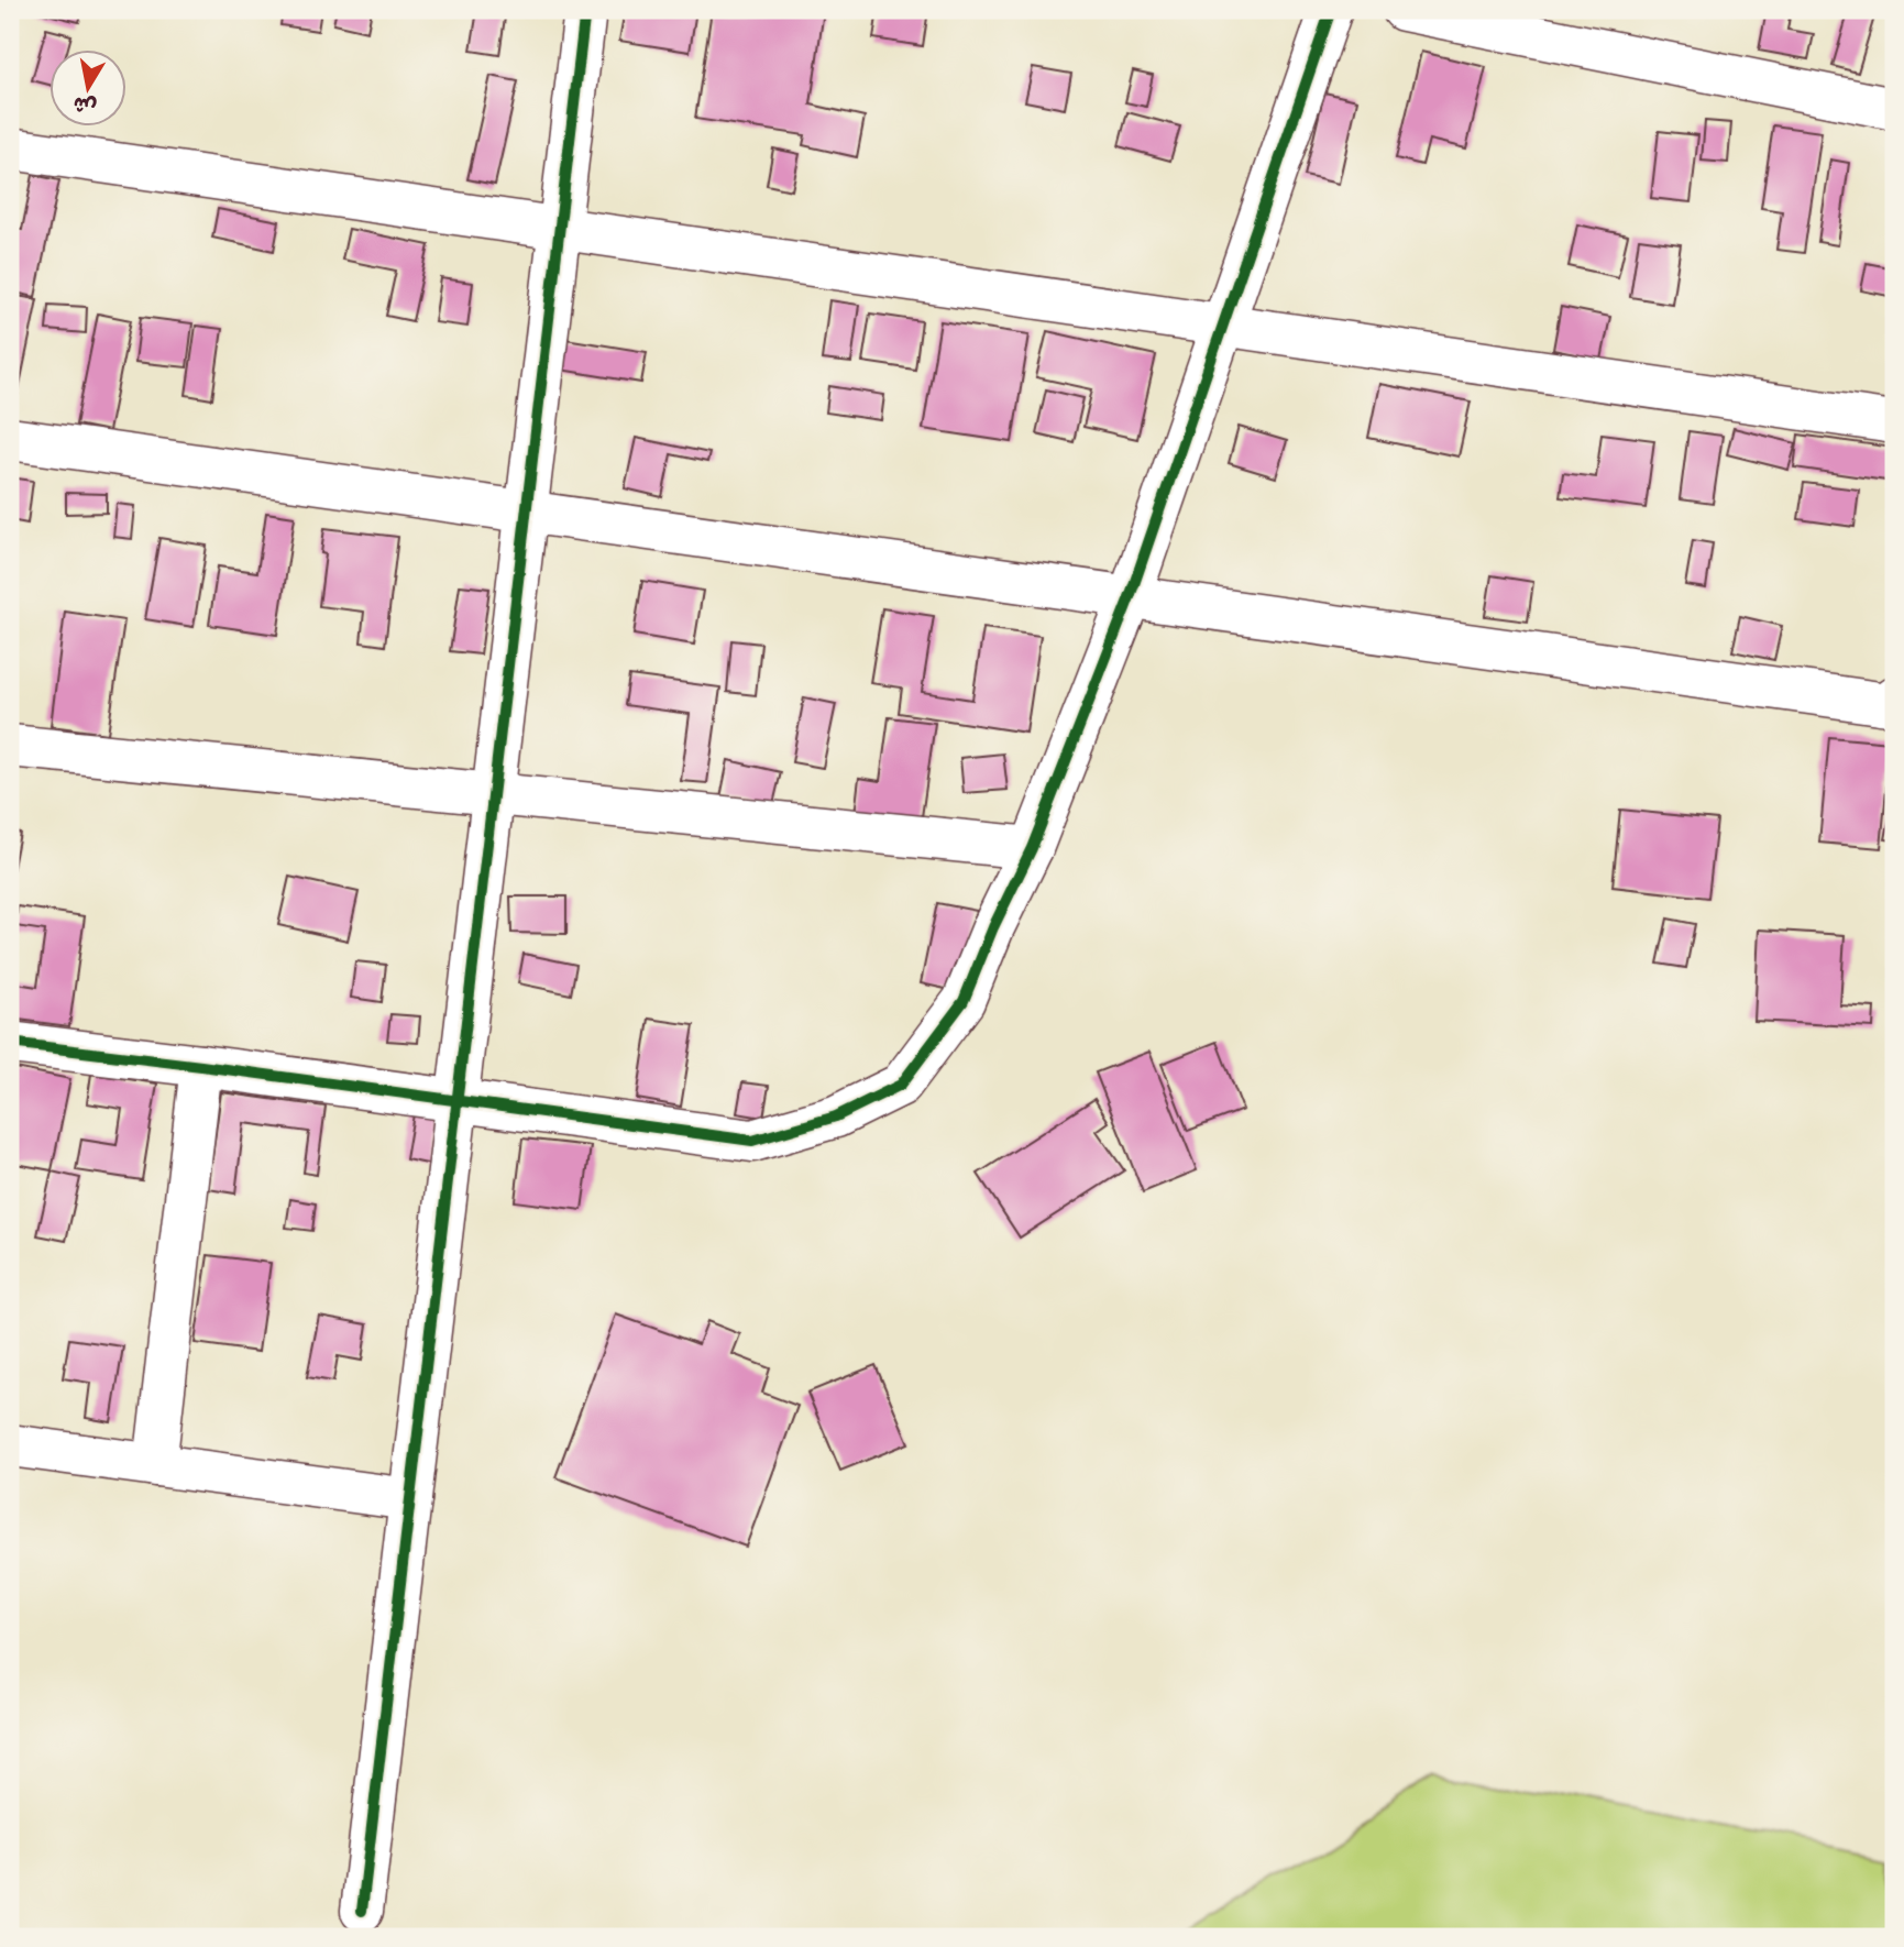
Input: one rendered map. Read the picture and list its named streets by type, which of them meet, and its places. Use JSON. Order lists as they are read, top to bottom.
{
  "north": "bottom"
}
